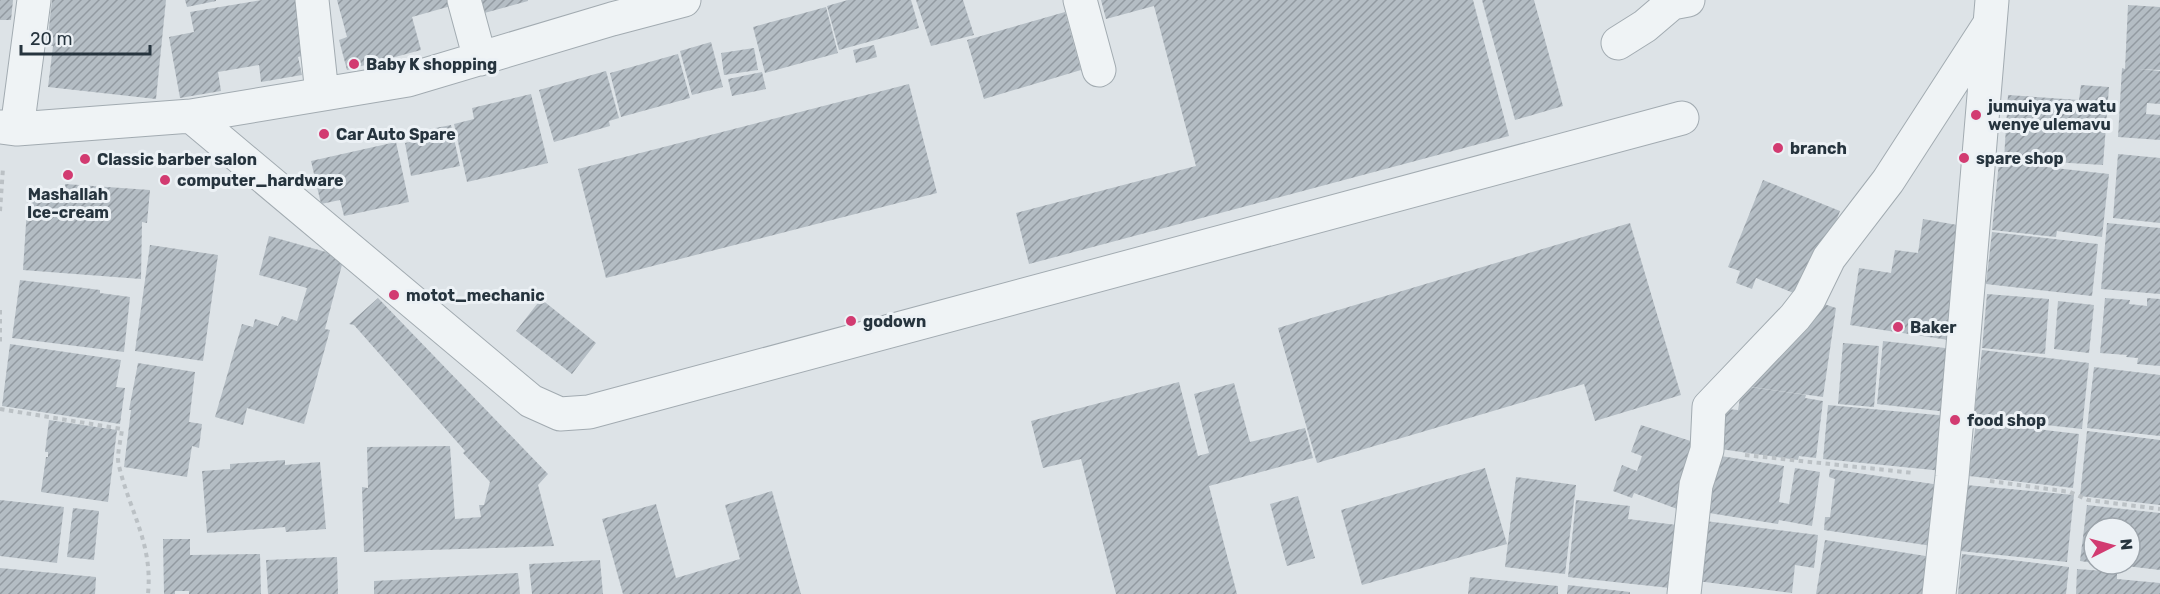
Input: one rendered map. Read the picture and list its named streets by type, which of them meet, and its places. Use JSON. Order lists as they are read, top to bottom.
{
  "places": [
    "Baby K shopping",
    "jumuiya ya watu wenye ulemavu",
    "Car Auto Spare",
    "branch",
    "spare shop",
    "Classic barber salon",
    "Mashallah Ice-cream",
    "computer_hardware",
    "motot_mechanic",
    "godown",
    "Baker",
    "food shop"
  ],
  "scale_bar": "20 m",
  "north": "right"
}
